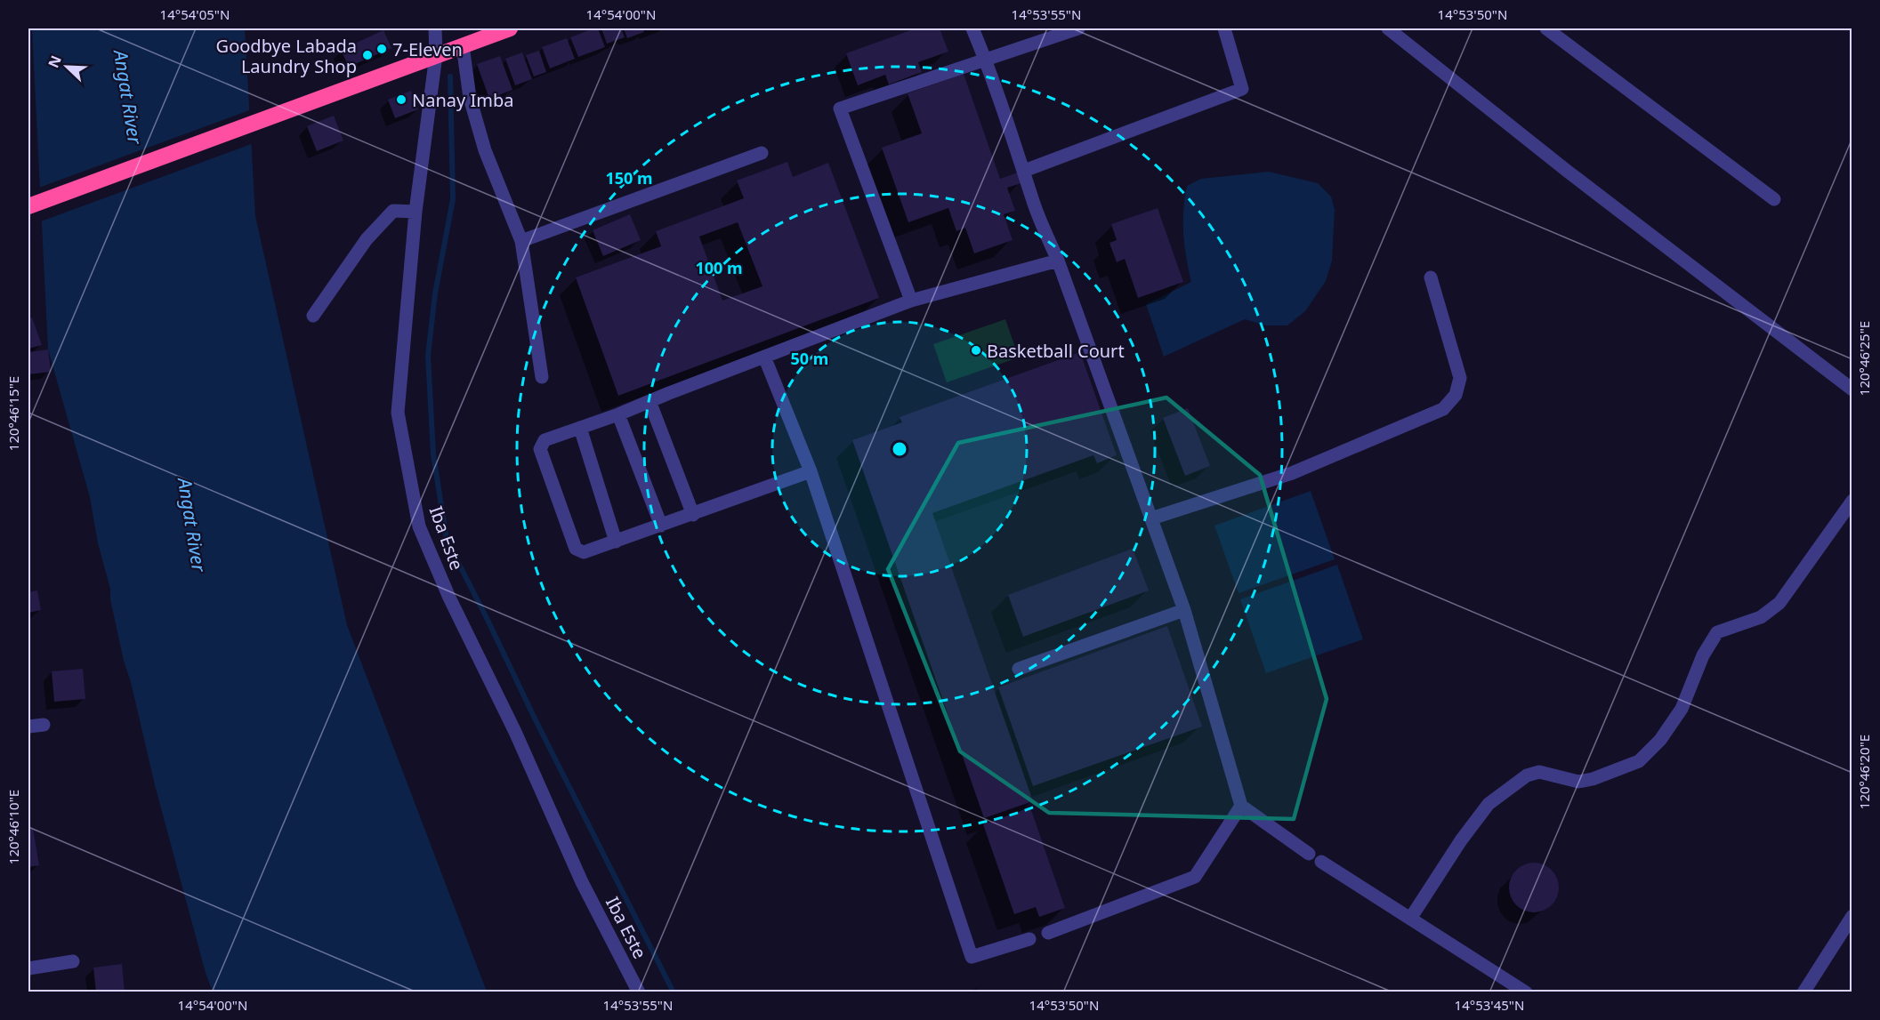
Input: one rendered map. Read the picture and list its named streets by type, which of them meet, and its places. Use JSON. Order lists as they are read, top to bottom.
{
  "streets": {
    "street": ["Iba Este"]
  },
  "water": ["Angat River"],
  "places": [
    "7-Eleven",
    "Goodbye Labada Laundry Shop",
    "Nanay Imba",
    "Basketball Court"
  ],
  "north": "top left",
  "coordinates": [
    "14°54'05\"N",
    "14°54'00\"N",
    "14°53'55\"N",
    "14°53'50\"N",
    "120°46'25\"E",
    "120°46'15\"E",
    "120°46'20\"E",
    "120°46'10\"E",
    "14°53'45\"N"
  ],
  "rings": ["150 m", "100 m", "50 m"]
}
